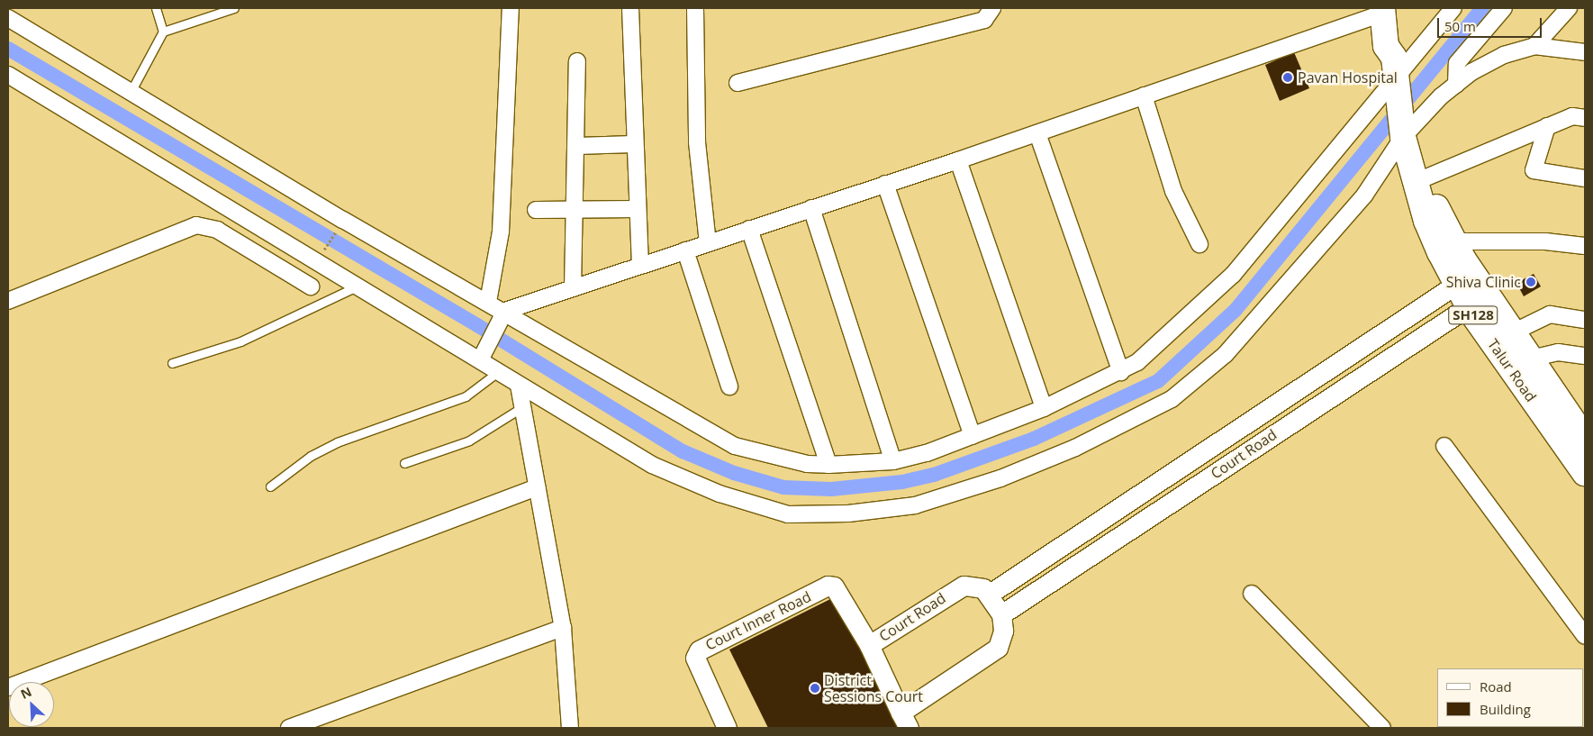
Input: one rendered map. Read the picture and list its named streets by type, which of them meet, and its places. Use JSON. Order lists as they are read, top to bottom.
{
  "streets": {
    "main road": ["SH128", "Talur Road"],
    "street": ["Court Road", "Court Inner Road"]
  },
  "crossings": [
    ["Talur Road", "Court Road"],
    ["Court Road", "Court Inner Road"]
  ],
  "places": ["Pavan Hospital", "Shiva Clinic", "District Sessions Court"],
  "legend": ["Road", "Building"],
  "scale_bar": "50 m",
  "north": "top left"
}
